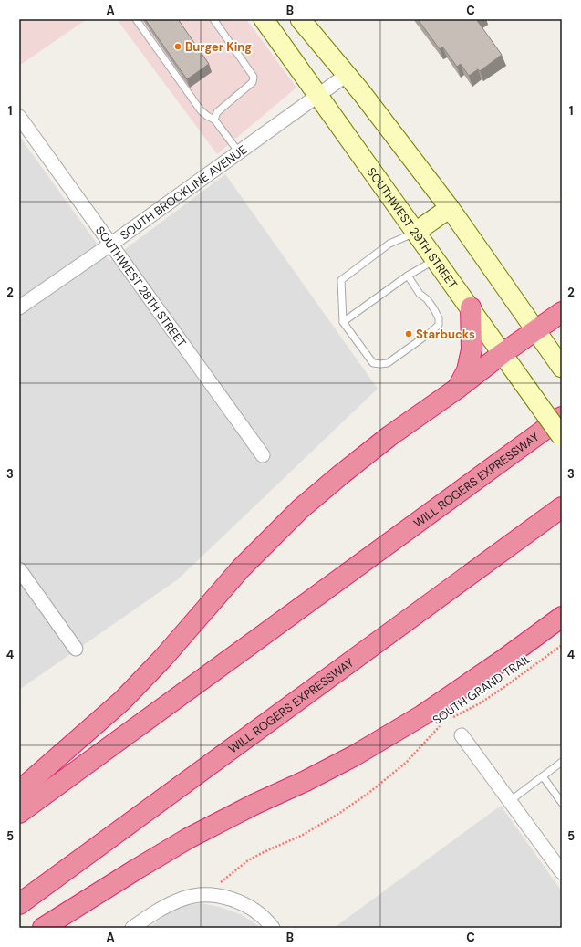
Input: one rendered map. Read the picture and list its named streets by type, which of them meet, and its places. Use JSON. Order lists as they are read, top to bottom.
{
  "streets": {
    "highway": ["WILL ROGERS EXPRESSWAY"],
    "main road": ["SOUTHWEST 29TH STREET"],
    "street": ["SOUTH BROOKLINE AVENUE", "SOUTHWEST 28TH STREET"],
    "path": ["SOUTH GRAND TRAIL"]
  },
  "crossings": [
    ["SOUTH BROOKLINE AVENUE", "SOUTHWEST 29TH STREET"],
    ["SOUTH BROOKLINE AVENUE", "SOUTHWEST 28TH STREET"]
  ],
  "places": ["Burger King", "Starbucks"],
  "grid": {
    "columns": ["A", "B", "C"],
    "rows": [
      "1",
      "2",
      "3",
      "4",
      "5"
    ]
  }
}
